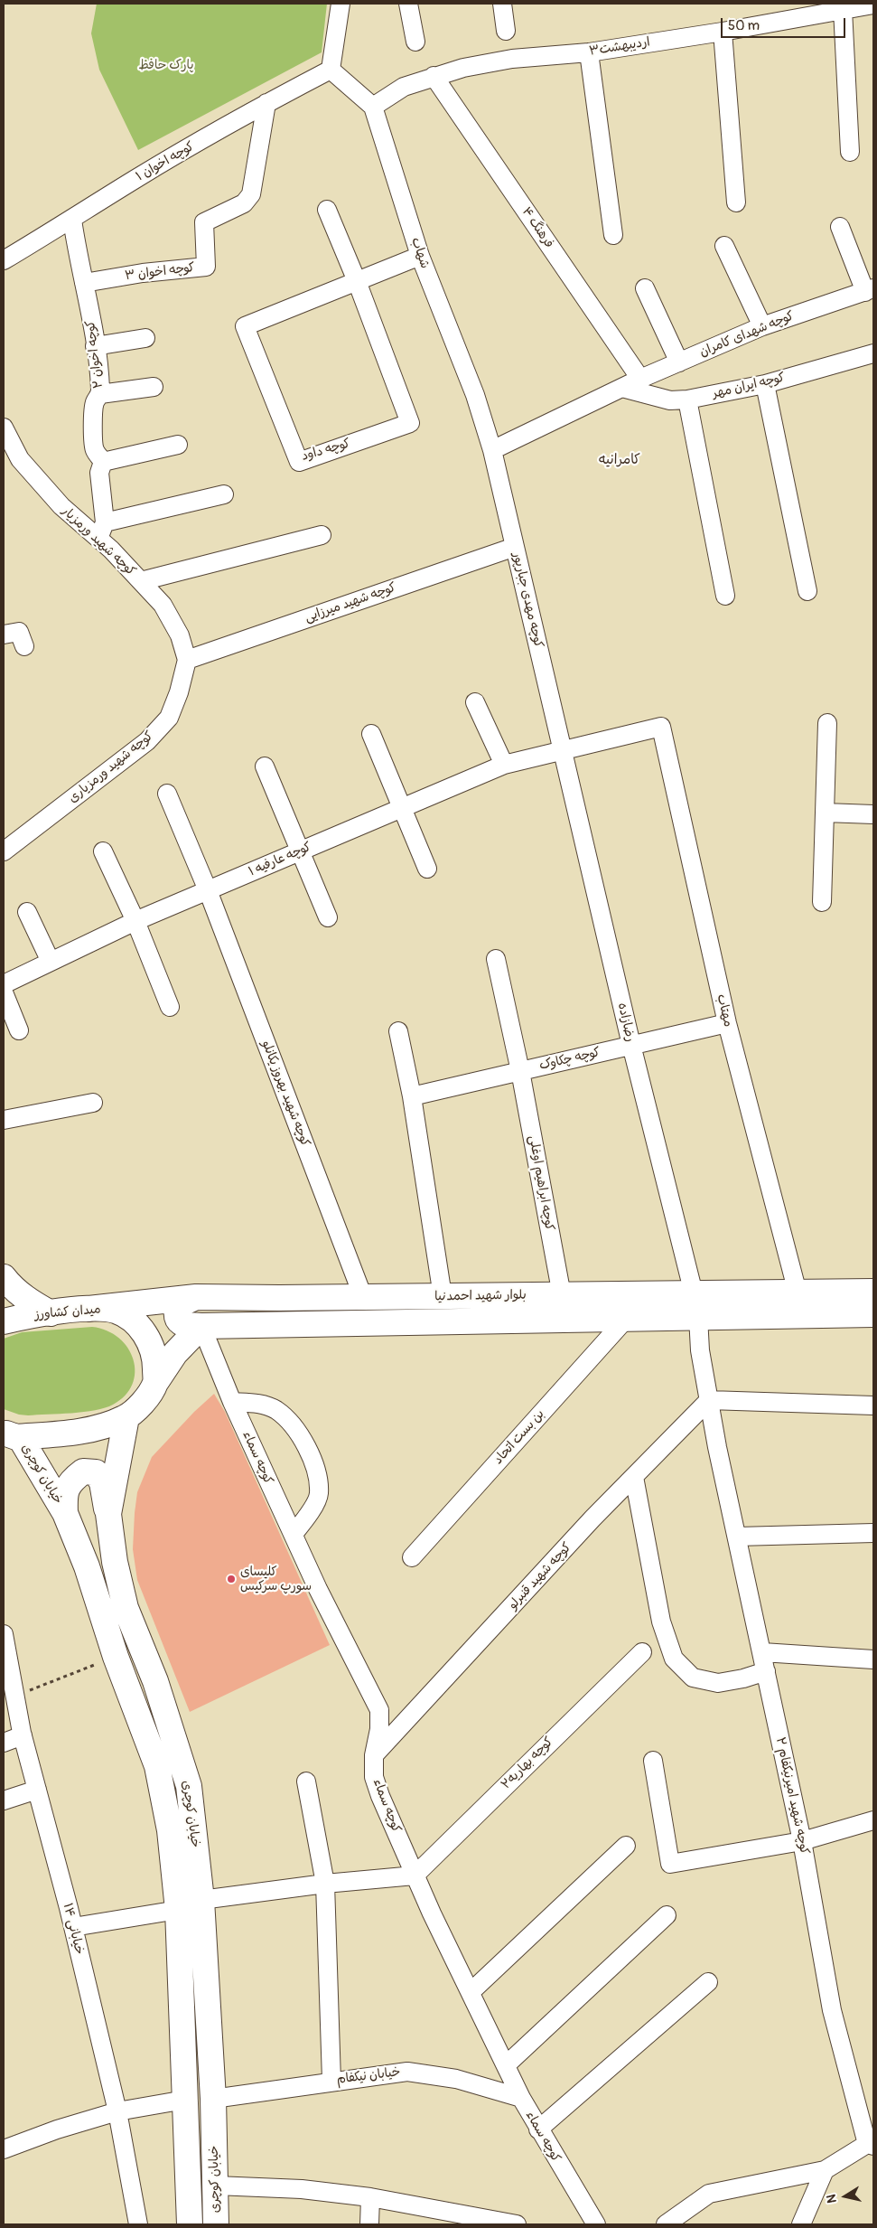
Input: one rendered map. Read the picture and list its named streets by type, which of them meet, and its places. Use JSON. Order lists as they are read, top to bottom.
{
  "streets": {
    "main road": ["بلوار شهید احمدنیا", "میدان کشاورز", "خیابان کوچری"],
    "street": [
      "اردیبهشت۳",
      "کوچه اخوان ۱",
      "فرهنگ ۴",
      "شهاب",
      "کوچه اخوان ۳",
      "کوچه شهدای کامران",
      "کوچه اخوان ۲",
      "کوچه ایران مهر",
      "کوچه داود",
      "کوچه شهید ورمزیار",
      "کوچه مهدی جبارپور",
      "کوچه شهید میرزایی",
      "کوچه شهید ورمزیاری",
      "کوچه عارفیه ۱",
      "مهتاب",
      "رضازاده",
      "کوچه چکاوک",
      "کوچه شهید بهروز یکانلو",
      "کوچه ابراهیم اوغلی",
      "بن بست اتحاد",
      "کوچه سماء",
      "کوچه شهید قنبرلو",
      "کوچه بهاریه۲",
      "کوچه شهید امیرنیکفام ۲",
      "خیابانی ۱۴",
      "خیابان نیکفام"
    ]
  },
  "crossings": [
    ["اردیبهشت۳", "فرهنگ ۴"],
    ["اردیبهشت۳", "شهاب"],
    ["کوچه اخوان ۱", "کوچه اخوان ۳"],
    ["کوچه اخوان ۱", "کوچه اخوان ۲"],
    ["فرهنگ ۴", "کوچه شهدای کامران"],
    ["شهاب", "کوچه شهدای کامران"],
    ["شهاب", "کوچه داود"],
    ["شهاب", "کوچه مهدی جبارپور"],
    ["کوچه اخوان ۳", "کوچه اخوان ۲"],
    ["کوچه شهدای کامران", "کوچه ایران مهر"],
    ["کوچه شهدای کامران", "کوچه مهدی جبارپور"],
    ["کوچه اخوان ۲", "کوچه شهید ورمزیار"],
    ["کوچه شهید ورمزیار", "کوچه شهید میرزایی"],
    ["کوچه شهید ورمزیار", "کوچه شهید ورمزیاری"],
    ["کوچه مهدی جبارپور", "کوچه شهید میرزایی"],
    ["کوچه مهدی جبارپور", "کوچه عارفیه ۱"],
    ["کوچه مهدی جبارپور", "رضازاده"],
    ["کوچه شهید میرزایی", "کوچه شهید ورمزیاری"],
    ["کوچه عارفیه ۱", "مهتاب"],
    ["کوچه عارفیه ۱", "رضازاده"],
    ["کوچه عارفیه ۱", "کوچه شهید بهروز یکانلو"],
    ["مهتاب", "کوچه چکاوک"],
    ["مهتاب", "بلوار شهید احمدنیا"],
    ["رضازاده", "کوچه چکاوک"],
    ["رضازاده", "بلوار شهید احمدنیا"],
    ["رضازاده", "کوچه شهید قنبرلو"],
    ["رضازاده", "کوچه شهید امیرنیکفام ۲"],
    ["کوچه چکاوک", "کوچه ابراهیم اوغلی"],
    ["کوچه شهید بهروز یکانلو", "بلوار شهید احمدنیا"],
    ["کوچه ابراهیم اوغلی", "بلوار شهید احمدنیا"],
    ["بلوار شهید احمدنیا", "میدان کشاورز"],
    ["بلوار شهید احمدنیا", "بن بست اتحاد"],
    ["بلوار شهید احمدنیا", "کوچه سماء"],
    ["کوچه سماء", "کوچه شهید قنبرلو"],
    ["کوچه سماء", "کوچه بهاریه۲"],
    ["کوچه سماء", "خیابان نیکفام"],
    ["خیابان کوچری", "خیابان نیکفام"],
    ["کوچه شهید قنبرلو", "کوچه شهید امیرنیکفام ۲"]
  ],
  "districts": ["کامرانیه"],
  "parks": ["پارک حافظ"],
  "places": ["کلیسای سورپ سرکیس"],
  "scale_bar": "50 m",
  "north": "left"
}
